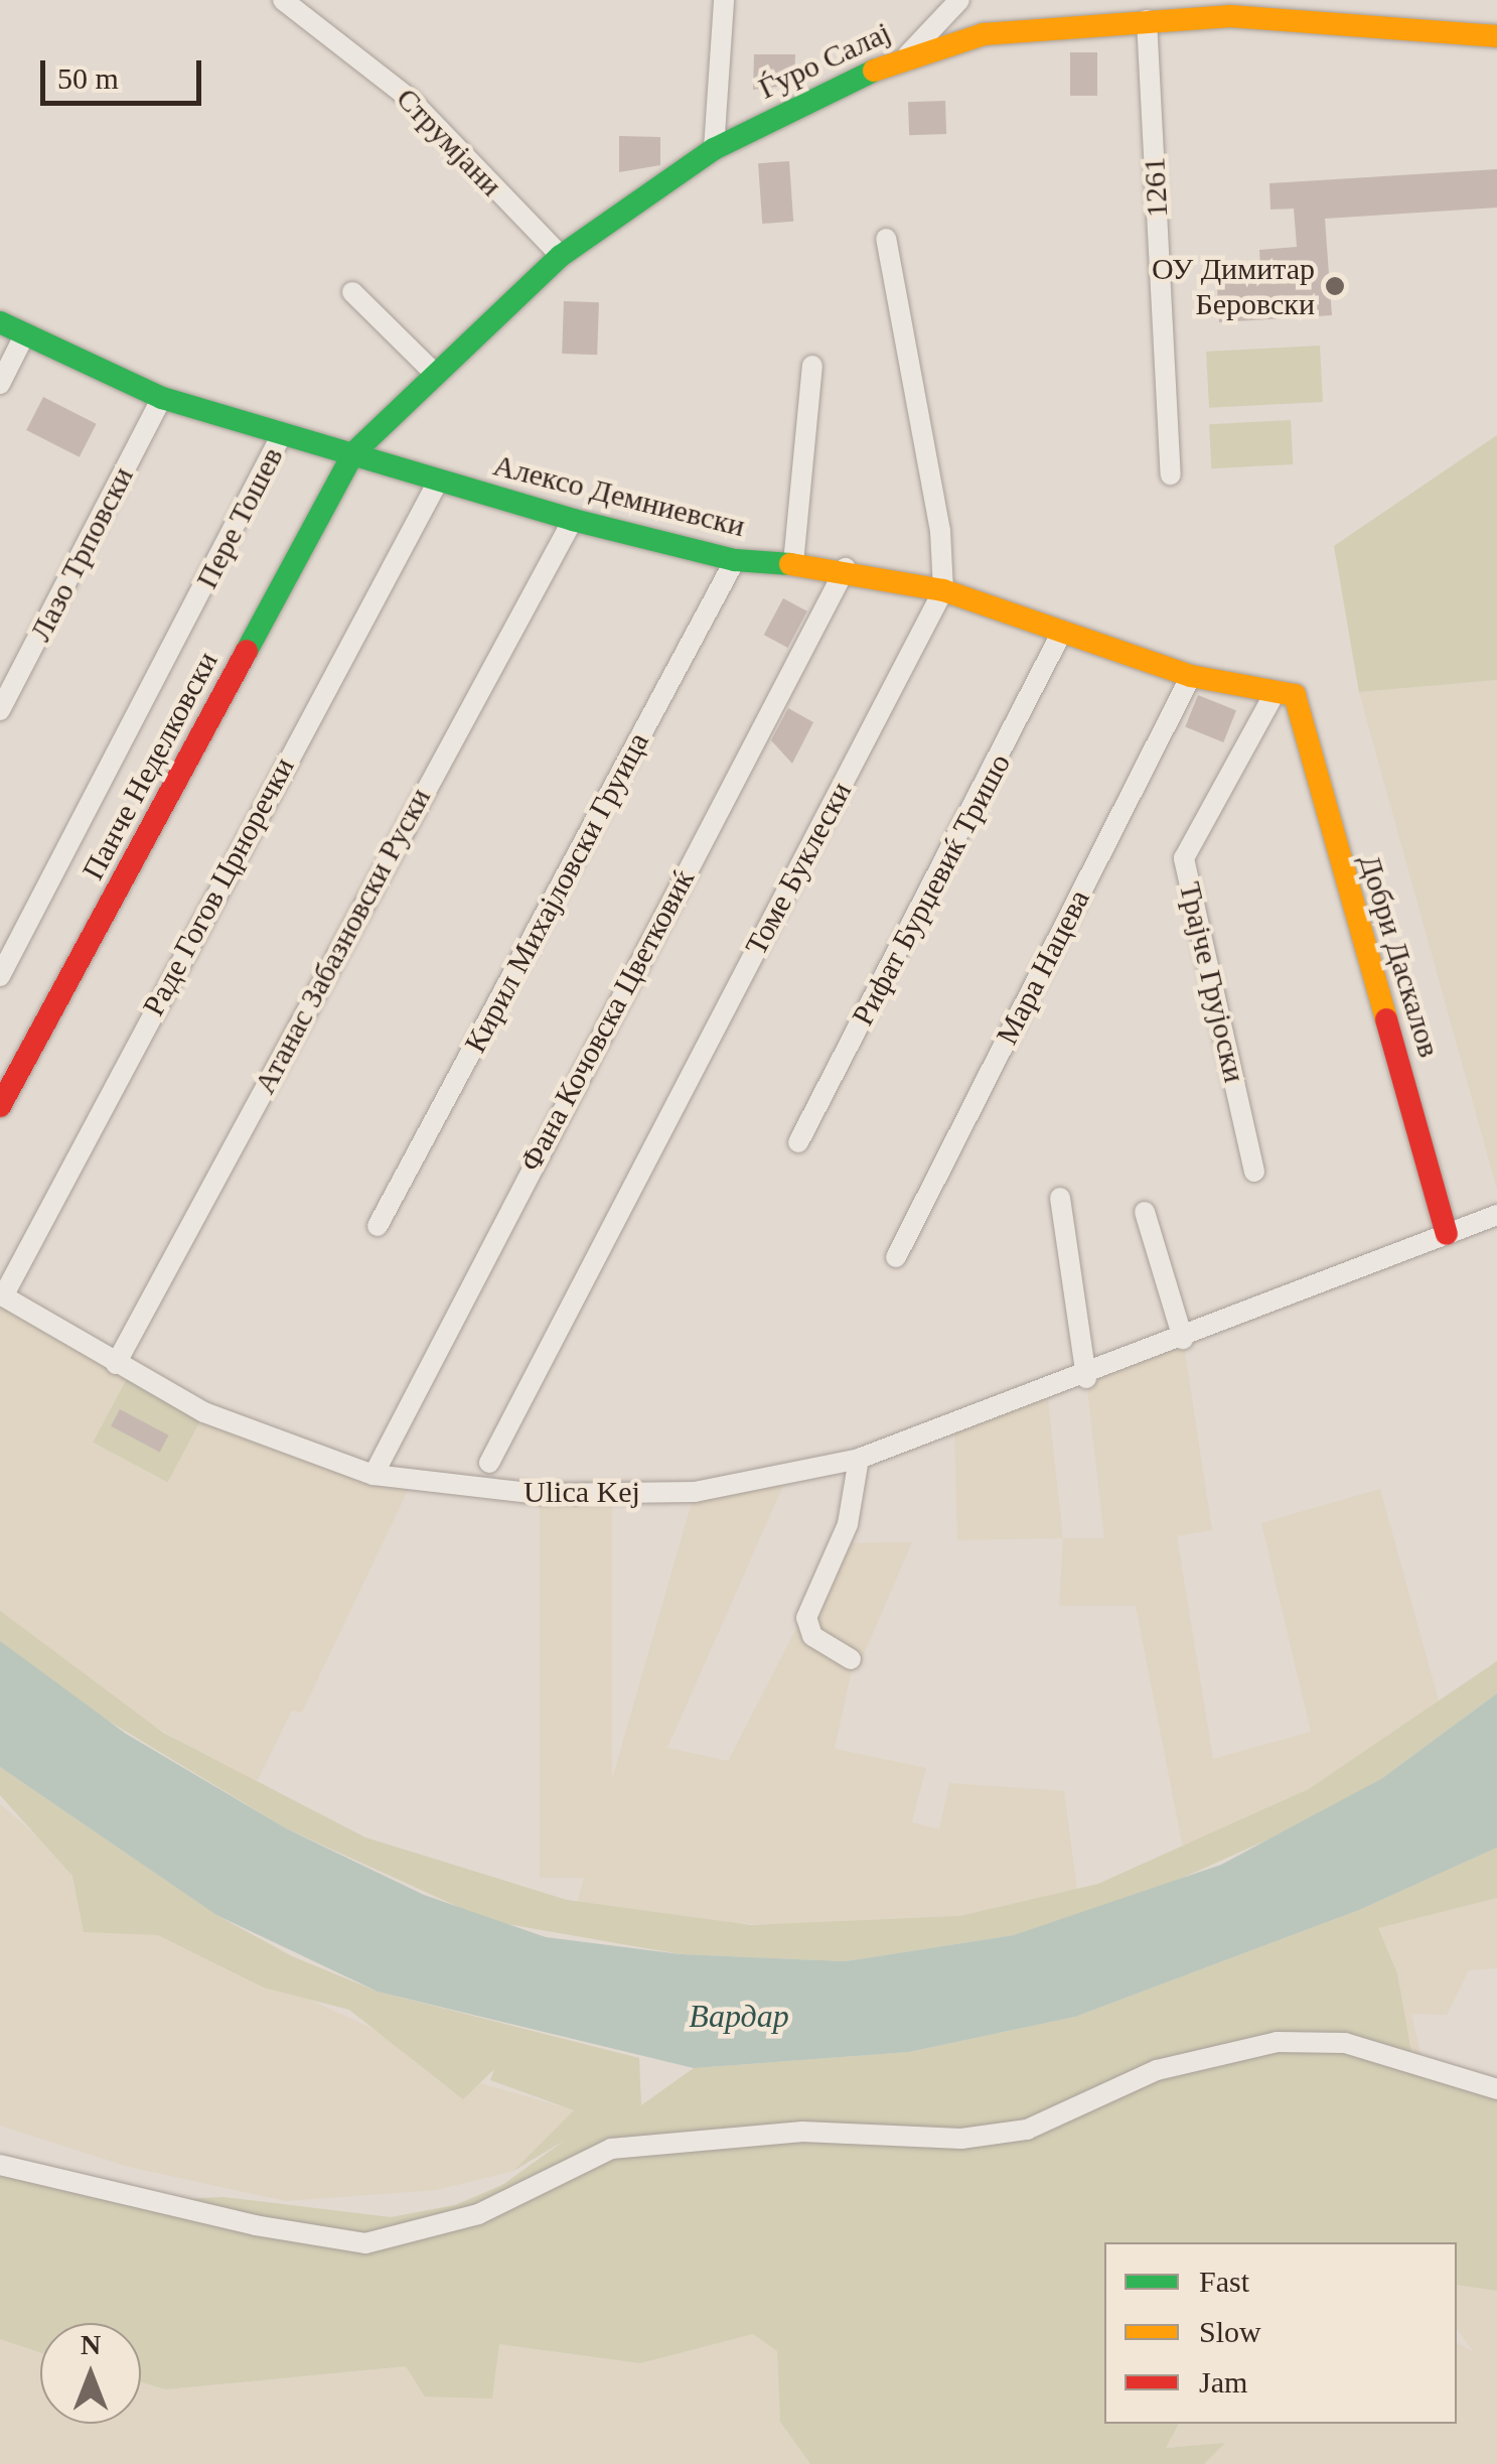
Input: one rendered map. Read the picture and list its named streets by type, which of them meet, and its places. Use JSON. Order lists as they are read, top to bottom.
{
  "streets": {
    "street": [
      "Ѓуро Салај",
      "Струмјани",
      "1261",
      "Алексо Демниевски",
      "Пере Тошев",
      "Лазо Трповски",
      "Панче Неделковски",
      "Томе Буклески",
      "Раде Гогов Црноречки",
      "Рифат Бурџевиќ Тришо",
      "Кирил Михајловски Груица",
      "Атанас Забазновски Руски",
      "Добри Даскалов",
      "Мара Нацева",
      "Трајче Грујоски",
      "Фана Кочовска Цветковиќ",
      "Ulica Kej"
    ]
  },
  "crossings": [
    ["Ѓуро Салај", "Струмјани"],
    ["Ѓуро Салај", "1261"],
    ["Ѓуро Салај", "Алексо Демниевски"],
    ["Ѓуро Салај", "Панче Неделковски"],
    ["Алексо Демниевски", "Пере Тошев"],
    ["Алексо Демниевски", "Лазо Трповски"],
    ["Алексо Демниевски", "Панче Неделковски"],
    ["Алексо Демниевски", "Томе Буклески"],
    ["Алексо Демниевски", "Раде Гогов Црноречки"],
    ["Алексо Демниевски", "Рифат Бурџевиќ Тришо"],
    ["Алексо Демниевски", "Кирил Михајловски Груица"],
    ["Алексо Демниевски", "Атанас Забазновски Руски"],
    ["Алексо Демниевски", "Добри Даскалов"],
    ["Алексо Демниевски", "Мара Нацева"],
    ["Алексо Демниевски", "Трајче Грујоски"],
    ["Алексо Демниевски", "Фана Кочовска Цветковиќ"],
    ["Раде Гогов Црноречки", "Ulica Kej"],
    ["Атанас Забазновски Руски", "Ulica Kej"],
    ["Добри Даскалов", "Трајче Грујоски"],
    ["Добри Даскалов", "Ulica Kej"],
    ["Фана Кочовска Цветковиќ", "Ulica Kej"]
  ],
  "water": ["Вардар"],
  "places": ["ОУ Димитар Беровски"],
  "legend": ["Fast", "Slow", "Jam"],
  "scale_bar": "50 m",
  "north": "top"
}
